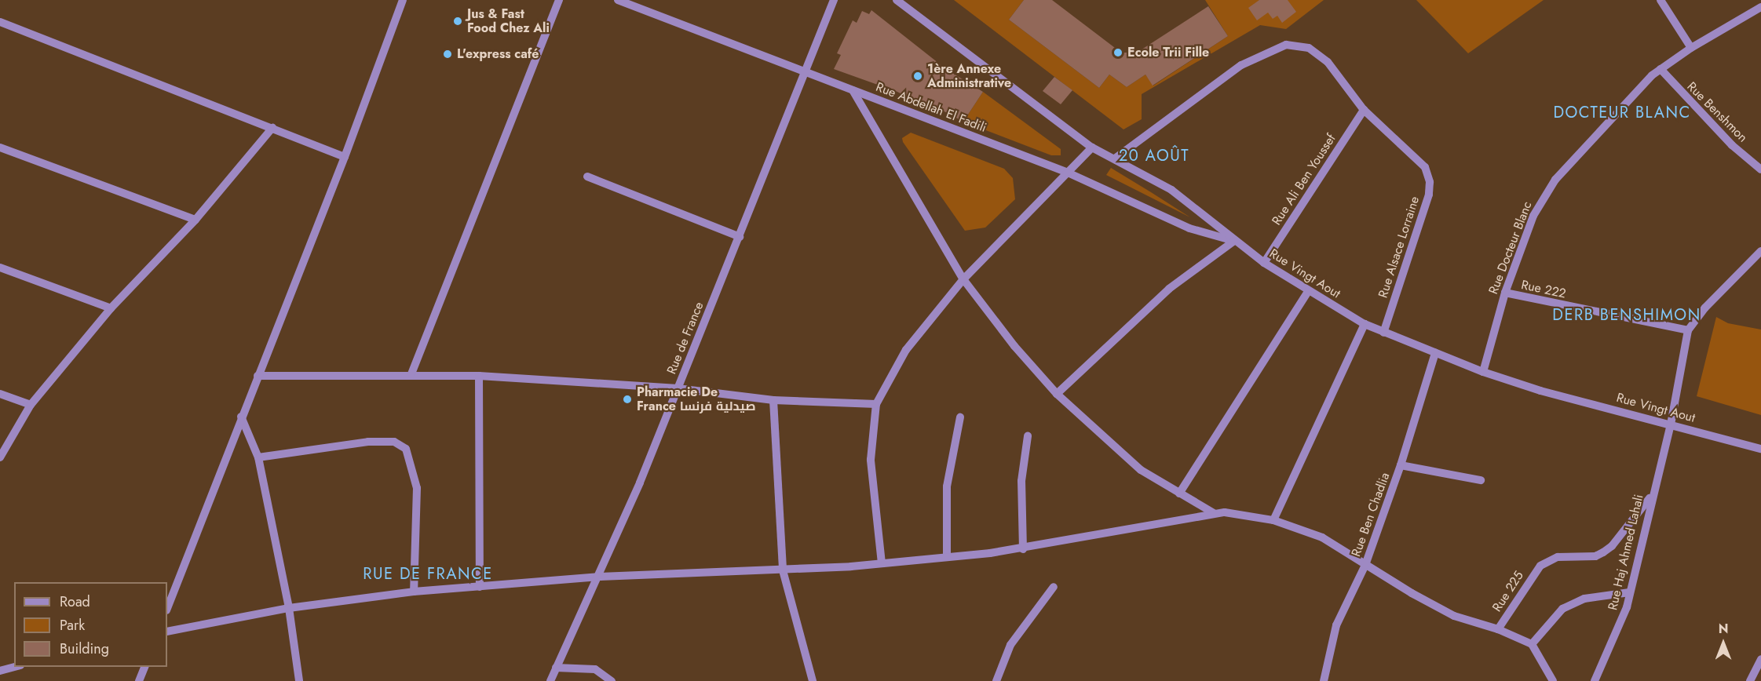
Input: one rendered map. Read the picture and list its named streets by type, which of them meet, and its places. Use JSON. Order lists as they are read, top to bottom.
{
  "streets": {
    "street": [
      "Rue Abdellah El Fadili",
      "Rue Benshmon",
      "Rue Ali Ben Youssef",
      "Rue Alsace Lorraine",
      "Rue Docteur Blanc",
      "Rue Vingt Aout",
      "Rue 222",
      "Rue de France",
      "Rue Ben Chadlia",
      "Rue Haj Ahmed Lahali",
      "Rue 225"
    ]
  },
  "crossings": [
    ["Rue Abdellah El Fadili", "Rue Vingt Aout"],
    ["Rue Abdellah El Fadili", "Rue de France"],
    ["Rue Benshmon", "Rue Docteur Blanc"],
    ["Rue Ali Ben Youssef", "Rue Alsace Lorraine"],
    ["Rue Ali Ben Youssef", "Rue Vingt Aout"],
    ["Rue Alsace Lorraine", "Rue Vingt Aout"],
    ["Rue Docteur Blanc", "Rue Vingt Aout"],
    ["Rue Docteur Blanc", "Rue 222"],
    ["Rue Vingt Aout", "Rue Ben Chadlia"],
    ["Rue Vingt Aout", "Rue Haj Ahmed Lahali"],
    ["Rue 222", "Rue Haj Ahmed Lahali"],
    ["Rue Haj Ahmed Lahali", "Rue 225"]
  ],
  "districts": [
    "DOCTEUR BLANC",
    "20 AOÛT",
    "DERB BENSHIMON",
    "RUE DE FRANCE"
  ],
  "places": [
    "Jus & Fast Food Chez Ali",
    "Ecole Trii Fille",
    "L'express café",
    "1ère Annexe Administrative",
    "Pharmacie De France صيدلية فرنسا"
  ],
  "legend": ["Road", "Park", "Building"],
  "north": "top"
}
